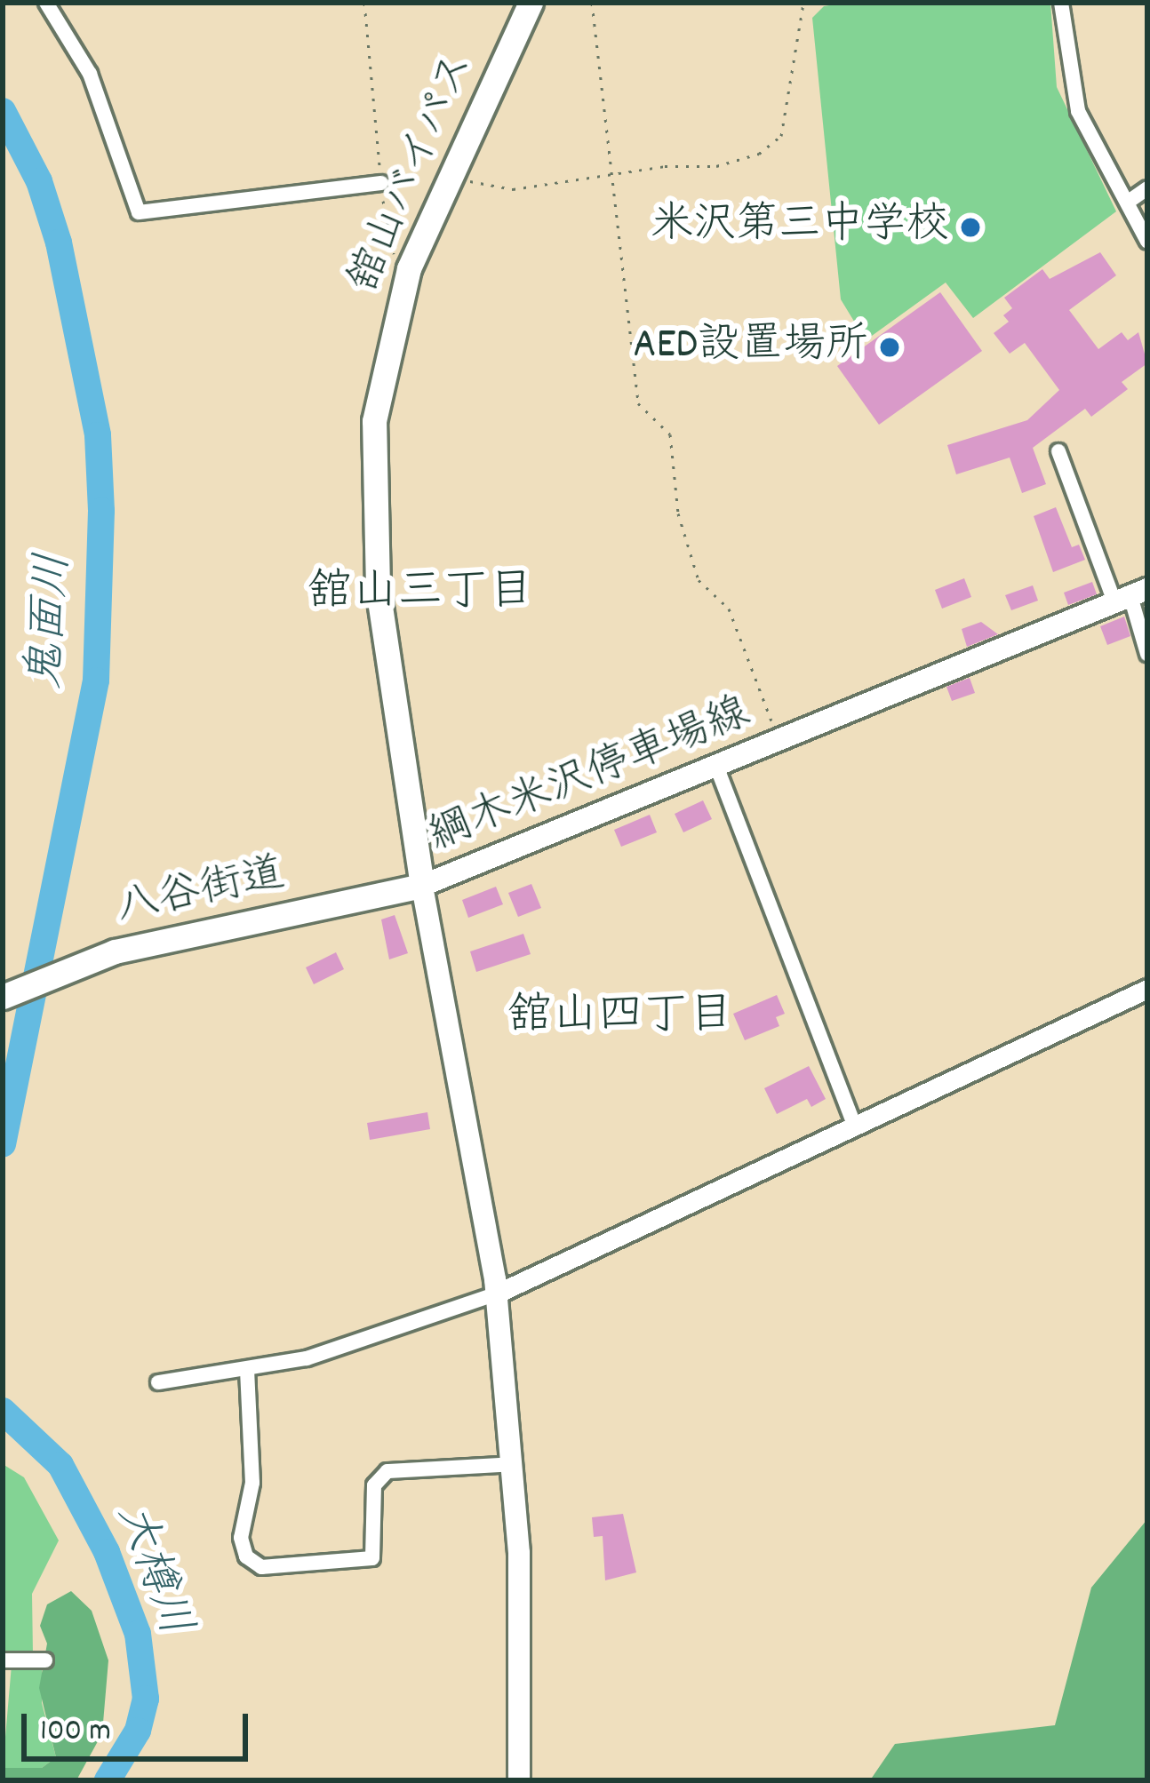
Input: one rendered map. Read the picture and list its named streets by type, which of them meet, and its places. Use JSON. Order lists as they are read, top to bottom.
{
  "streets": {
    "highway": ["舘山バイパス", "八谷街道"],
    "main road": ["綱木米沢停車場線"]
  },
  "crossings": [
    ["舘山バイパス", "綱木米沢停車場線"],
    ["舘山バイパス", "八谷街道"],
    ["綱木米沢停車場線", "八谷街道"]
  ],
  "districts": ["舘山三丁目", "舘山四丁目"],
  "water": ["鬼面川", "大樽川"],
  "places": ["米沢第三中学校", "AED設置場所"],
  "scale_bar": "100 m"
}
